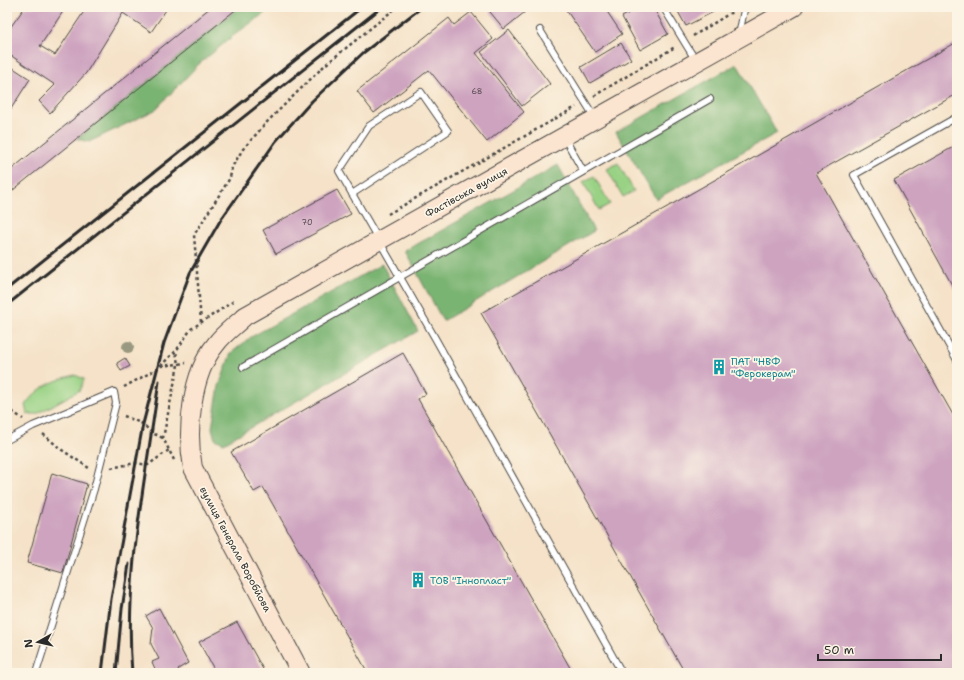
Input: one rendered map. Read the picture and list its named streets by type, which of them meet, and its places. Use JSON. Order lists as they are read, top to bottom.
{
  "streets": {
    "street": ["Фастівська вулиця", "вулиця Генерала Воробйова"]
  },
  "crossings": [
    ["Фастівська вулиця", "вулиця Генерала Воробйова"]
  ],
  "places": {
    "building": ["ПАТ \"НВФ \"Ферокерам\"", "ТОВ \"Іннопласт\""]
  },
  "house_numbers": ["68", "70"],
  "scale_bar": "50 m",
  "north": "left"
}
